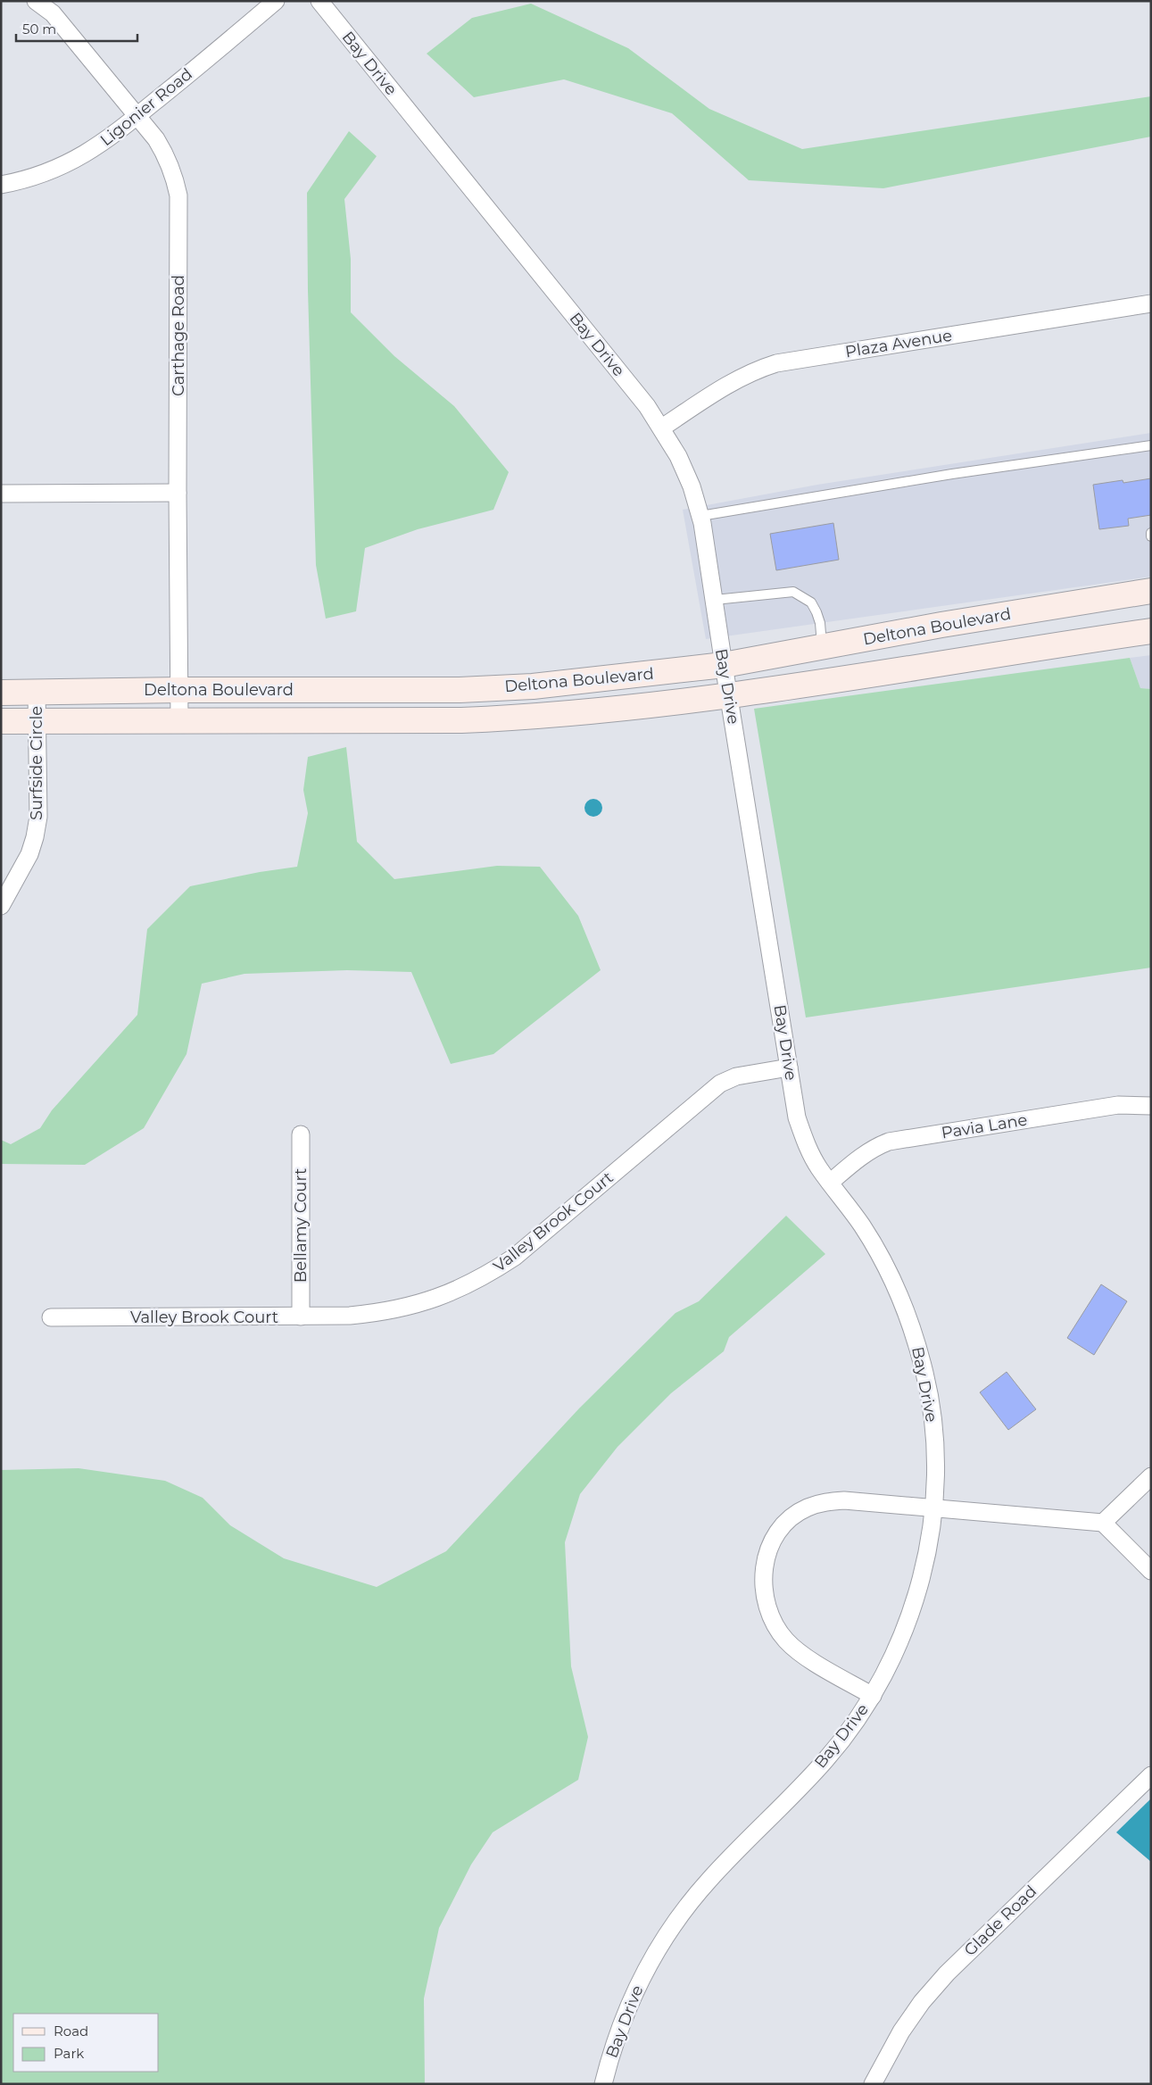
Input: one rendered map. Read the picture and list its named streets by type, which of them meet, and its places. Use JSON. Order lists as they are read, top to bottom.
{
  "streets": {
    "main road": ["Deltona Boulevard"],
    "street": [
      "Bay Drive",
      "Ligonier Road",
      "Carthage Road",
      "Plaza Avenue",
      "Surfside Circle",
      "Pavia Lane",
      "Valley Brook Court",
      "Bellamy Court",
      "Glade Road"
    ]
  },
  "crossings": [
    ["Bay Drive", "Plaza Avenue"],
    ["Bay Drive", "Deltona Boulevard"],
    ["Bay Drive", "Pavia Lane"],
    ["Bay Drive", "Valley Brook Court"],
    ["Ligonier Road", "Carthage Road"],
    ["Carthage Road", "Deltona Boulevard"],
    ["Deltona Boulevard", "Surfside Circle"],
    ["Valley Brook Court", "Bellamy Court"]
  ],
  "legend": ["Road", "Park"],
  "scale_bar": "50 m"
}
